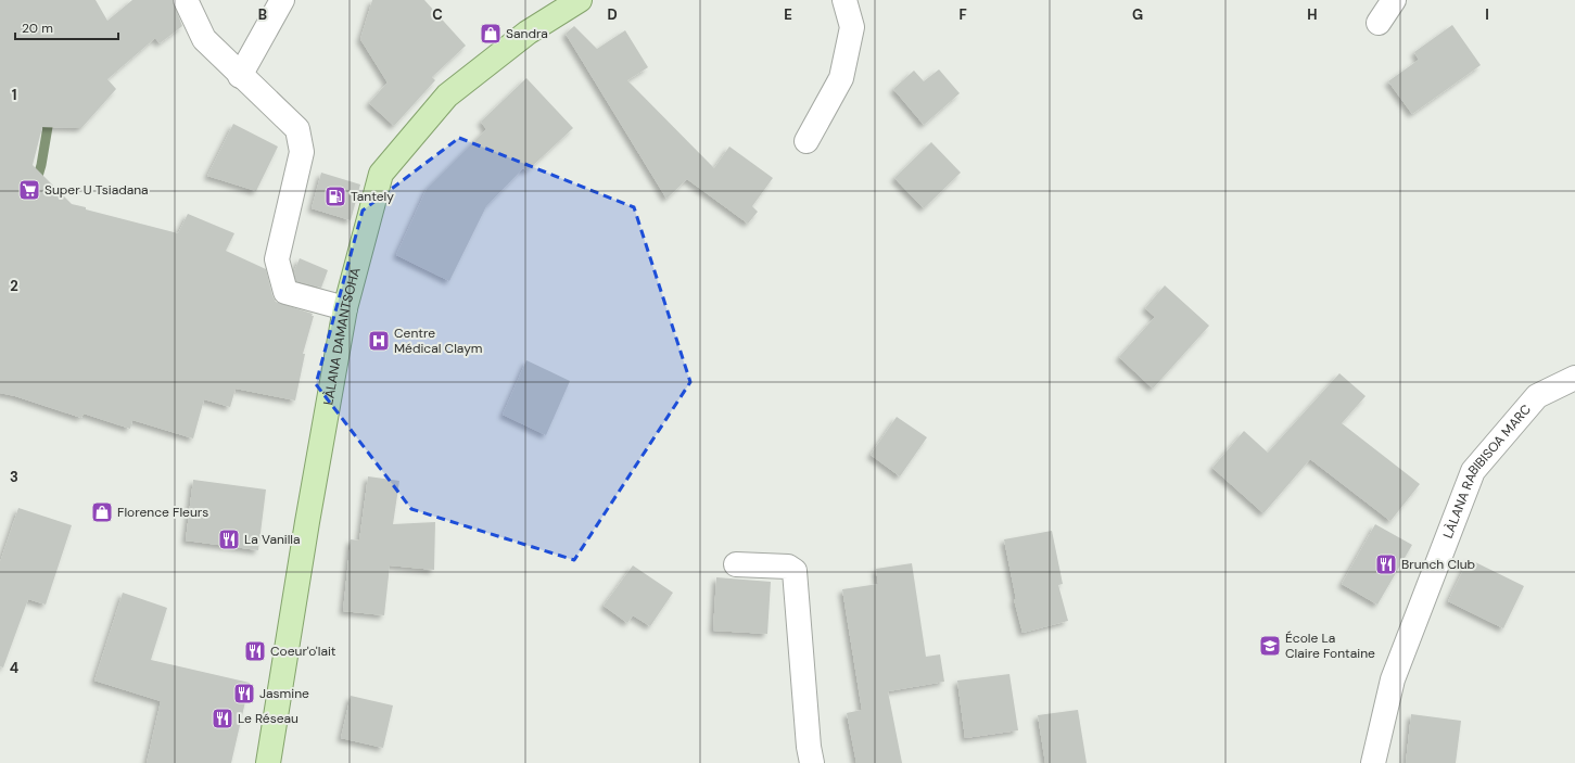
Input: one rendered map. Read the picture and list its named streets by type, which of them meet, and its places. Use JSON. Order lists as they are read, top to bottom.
{
  "streets": {
    "main road": ["LÀLANA DAMANTSOHA"],
    "street": ["LÀLANA RABIBISOA MARC"]
  },
  "places": {
    "shop": ["Sandra", "Florence Fleurs"],
    "supermarket": ["Super U Tsiadana"],
    "fuel station": ["Tantely"],
    "hospital": ["Centre Médical Claym"],
    "restaurant": [
      "La Vanilla",
      "Brunch Club",
      "Coeur'o'lait",
      "Jasmine",
      "Le Réseau"
    ],
    "school or university": ["École La Claire Fontaine"]
  },
  "scale_bar": "20 m",
  "grid": {
    "columns": [
      "B",
      "C",
      "D",
      "E",
      "F",
      "G",
      "H",
      "I"
    ],
    "rows": [
      "1",
      "2",
      "3",
      "4"
    ]
  }
}
